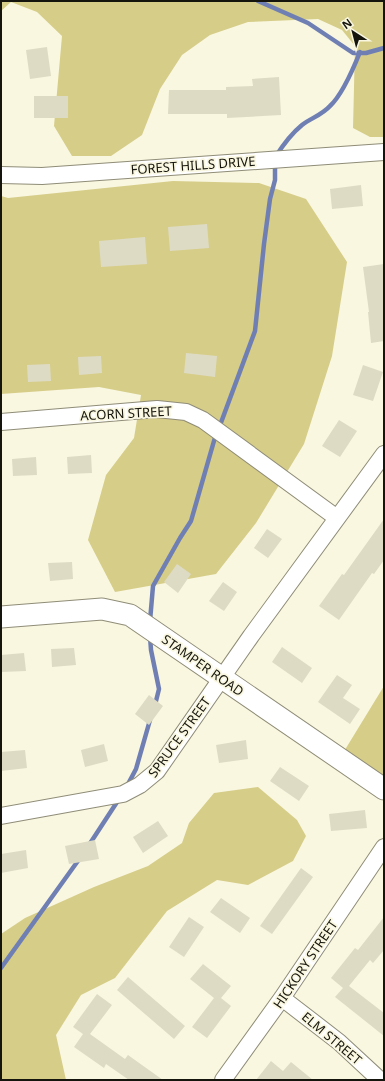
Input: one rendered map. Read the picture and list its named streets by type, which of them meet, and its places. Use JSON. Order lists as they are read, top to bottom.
{
  "streets": {
    "street": [
      "FOREST HILLS DRIVE",
      "ACORN STREET",
      "STAMPER ROAD",
      "SPRUCE STREET",
      "HICKORY STREET",
      "ELM STREET"
    ]
  },
  "crossings": [
    ["ACORN STREET", "SPRUCE STREET"],
    ["STAMPER ROAD", "SPRUCE STREET"],
    ["HICKORY STREET", "ELM STREET"]
  ],
  "north": "top left"
}
